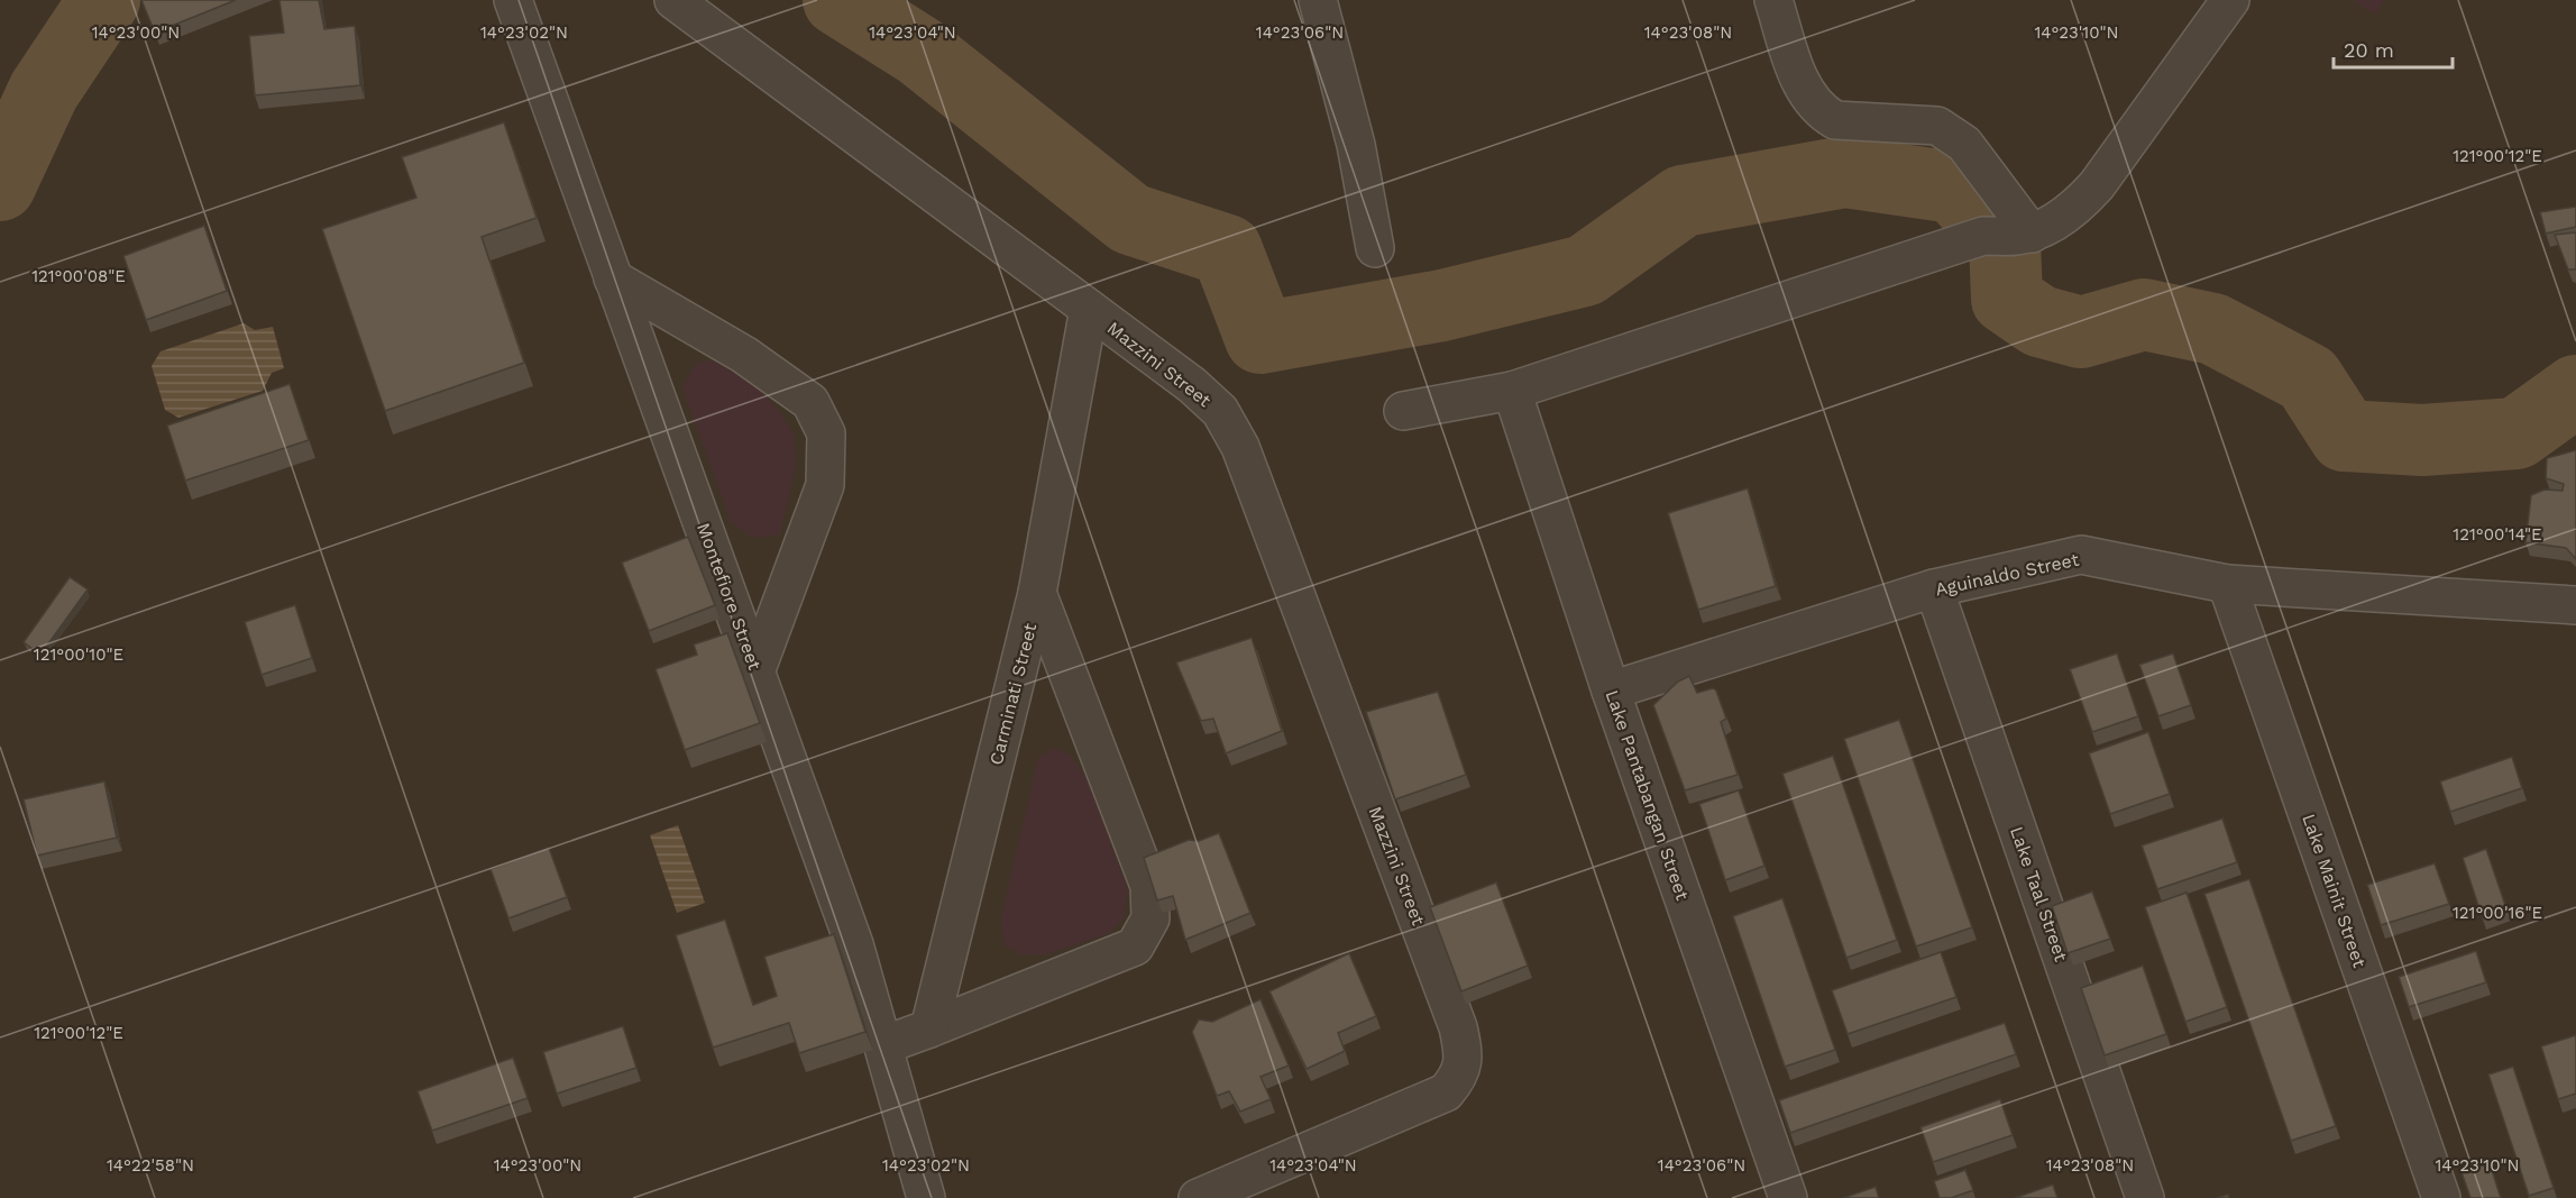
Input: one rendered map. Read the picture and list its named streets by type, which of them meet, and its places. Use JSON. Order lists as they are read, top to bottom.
{
  "streets": {
    "street": [
      "Mazzini Street",
      "Aguinaldo Street",
      "Montefiore Street",
      "Carminati Street",
      "Lake Pantabangan Street",
      "Lake Mainit Street",
      "Lake Taal Street"
    ]
  },
  "crossings": [
    ["Mazzini Street", "Carminati Street"],
    ["Aguinaldo Street", "Lake Pantabangan Street"],
    ["Aguinaldo Street", "Lake Mainit Street"],
    ["Aguinaldo Street", "Lake Taal Street"]
  ],
  "scale_bar": "20 m",
  "coordinates": [
    "14°23'00\"N",
    "14°23'02\"N",
    "14°23'04\"N",
    "14°23'06\"N",
    "14°23'08\"N",
    "14°23'10\"N",
    "121°00'12\"E",
    "121°00'08\"E",
    "121°00'14\"E",
    "121°00'10\"E",
    "121°00'16\"E",
    "14°22'58\"N"
  ]
}
